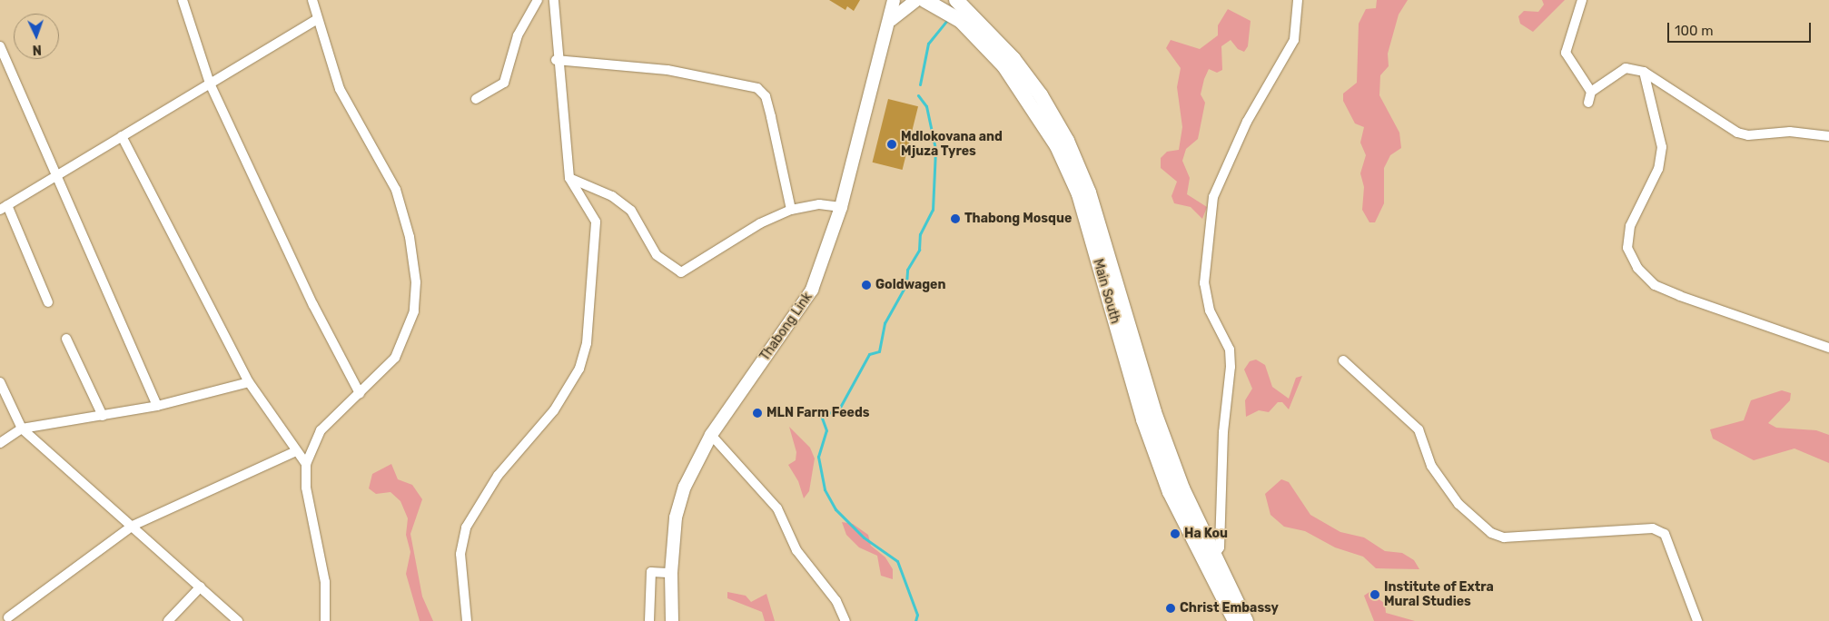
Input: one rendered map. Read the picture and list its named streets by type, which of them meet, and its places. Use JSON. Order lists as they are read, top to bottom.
{
  "streets": {
    "highway": ["Main South"],
    "main road": ["Thabong Link"]
  },
  "places": [
    "Mdlokovana and Mjuza Tyres",
    "Thabong Mosque",
    "Goldwagen",
    "MLN Farm Feeds",
    "Ha Kou",
    "Institute of Extra Mural Studies",
    "Christ Embassy"
  ],
  "scale_bar": "100 m",
  "north": "bottom"
}
